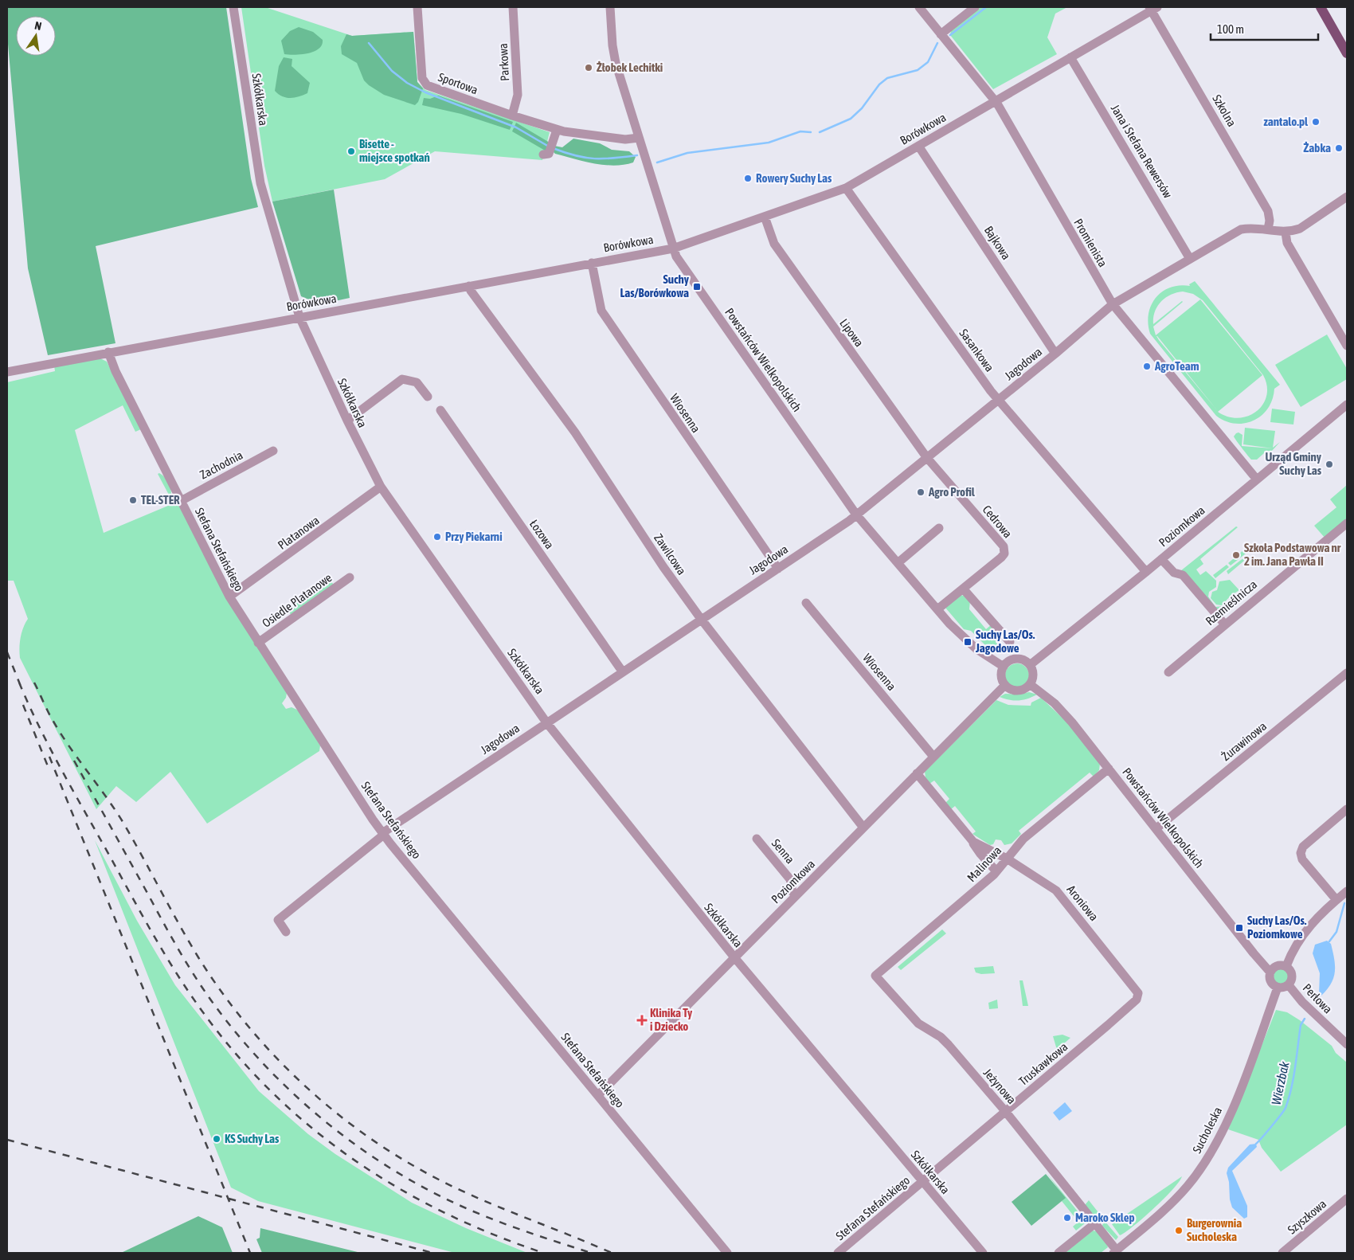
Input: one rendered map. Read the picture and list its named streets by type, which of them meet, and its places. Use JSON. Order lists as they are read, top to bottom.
{
  "streets": {
    "street": [
      "Parkowa",
      "Sportowa",
      "Szkółkarska",
      "Szkolna",
      "Borówkowa",
      "Jana i Stefana Rewersów",
      "Bajkowa",
      "Promienista",
      "Lipowa",
      "Sasankowa",
      "Powstańców Wielkopolskich",
      "Jagodowa",
      "Wiosenna",
      "Zachodnia",
      "Cedrowa",
      "Poziomkowa",
      "Platanowa",
      "Łozowa",
      "Stefana Stefańskiego",
      "Zawilcowa",
      "Osiedle Platanowe",
      "Rzemieślnicza",
      "Żurawinowa",
      "Senna",
      "Malinowa",
      "Aroniowa",
      "Perłowa",
      "Truskawkowa",
      "Jeżynowa",
      "Sucholeska",
      "Szyszkowa"
    ]
  },
  "crossings": [
    ["Parkowa", "Sportowa"],
    ["Sportowa", "Powstańców Wielkopolskich"],
    ["Szkółkarska", "Borówkowa"],
    ["Szkółkarska", "Jagodowa"],
    ["Szkółkarska", "Poziomkowa"],
    ["Szkółkarska", "Platanowa"],
    ["Szkółkarska", "Stefana Stefańskiego"],
    ["Szkółkarska", "Truskawkowa"],
    ["Szkolna", "Borówkowa"],
    ["Szkolna", "Jagodowa"],
    ["Borówkowa", "Jana i Stefana Rewersów"],
    ["Borówkowa", "Bajkowa"],
    ["Borówkowa", "Promienista"],
    ["Borówkowa", "Lipowa"],
    ["Borówkowa", "Sasankowa"],
    ["Borówkowa", "Powstańców Wielkopolskich"],
    ["Borówkowa", "Wiosenna"],
    ["Borówkowa", "Stefana Stefańskiego"],
    ["Borówkowa", "Zawilcowa"],
    ["Jana i Stefana Rewersów", "Jagodowa"],
    ["Bajkowa", "Jagodowa"],
    ["Promienista", "Jagodowa"],
    ["Promienista", "Poziomkowa"],
    ["Lipowa", "Jagodowa"],
    ["Lipowa", "Cedrowa"],
    ["Sasankowa", "Jagodowa"],
    ["Sasankowa", "Poziomkowa"],
    ["Powstańców Wielkopolskich", "Jagodowa"],
    ["Powstańców Wielkopolskich", "Cedrowa"],
    ["Powstańców Wielkopolskich", "Poziomkowa"],
    ["Powstańców Wielkopolskich", "Żurawinowa"],
    ["Powstańców Wielkopolskich", "Malinowa"],
    ["Powstańców Wielkopolskich", "Perłowa"],
    ["Powstańców Wielkopolskich", "Sucholeska"],
    ["Jagodowa", "Wiosenna"],
    ["Jagodowa", "Cedrowa"],
    ["Jagodowa", "Łozowa"],
    ["Jagodowa", "Stefana Stefańskiego"],
    ["Jagodowa", "Zawilcowa"],
    ["Wiosenna", "Poziomkowa"],
    ["Zachodnia", "Stefana Stefańskiego"],
    ["Poziomkowa", "Stefana Stefańskiego"],
    ["Poziomkowa", "Zawilcowa"],
    ["Poziomkowa", "Senna"],
    ["Poziomkowa", "Aroniowa"],
    ["Platanowa", "Stefana Stefańskiego"],
    ["Stefana Stefańskiego", "Osiedle Platanowe"],
    ["Stefana Stefańskiego", "Truskawkowa"],
    ["Malinowa", "Aroniowa"],
    ["Malinowa", "Jeżynowa"],
    ["Aroniowa", "Truskawkowa"],
    ["Perłowa", "Sucholeska"],
    ["Truskawkowa", "Jeżynowa"],
    ["Jeżynowa", "Sucholeska"]
  ],
  "water": ["Wierzbak"],
  "places": {
    "other": [
      "Żłobek Lechitki",
      "zantalo.pl",
      "Żabka",
      "Bisette - miejsce spotkań",
      "Rowery Suchy Las",
      "AgroTeam",
      "Urząd Gminy Suchy Las",
      "Agro Profil",
      "TEL-STER",
      "Przy Piekarni",
      "Szkoła Podstawowa nr 2 im. Jana Pawła II",
      "KS Suchy Las",
      "Maroko Sklep",
      "Burgerownia Sucholeska"
    ],
    "transit": ["Suchy Las/Borówkowa", "Suchy Las/Os. Jagodowe", "Suchy Las/Os. Poziomkowe"],
    "health": ["Klinika Ty i Dziecko"]
  },
  "scale_bar": "100 m",
  "north": "top"
}
